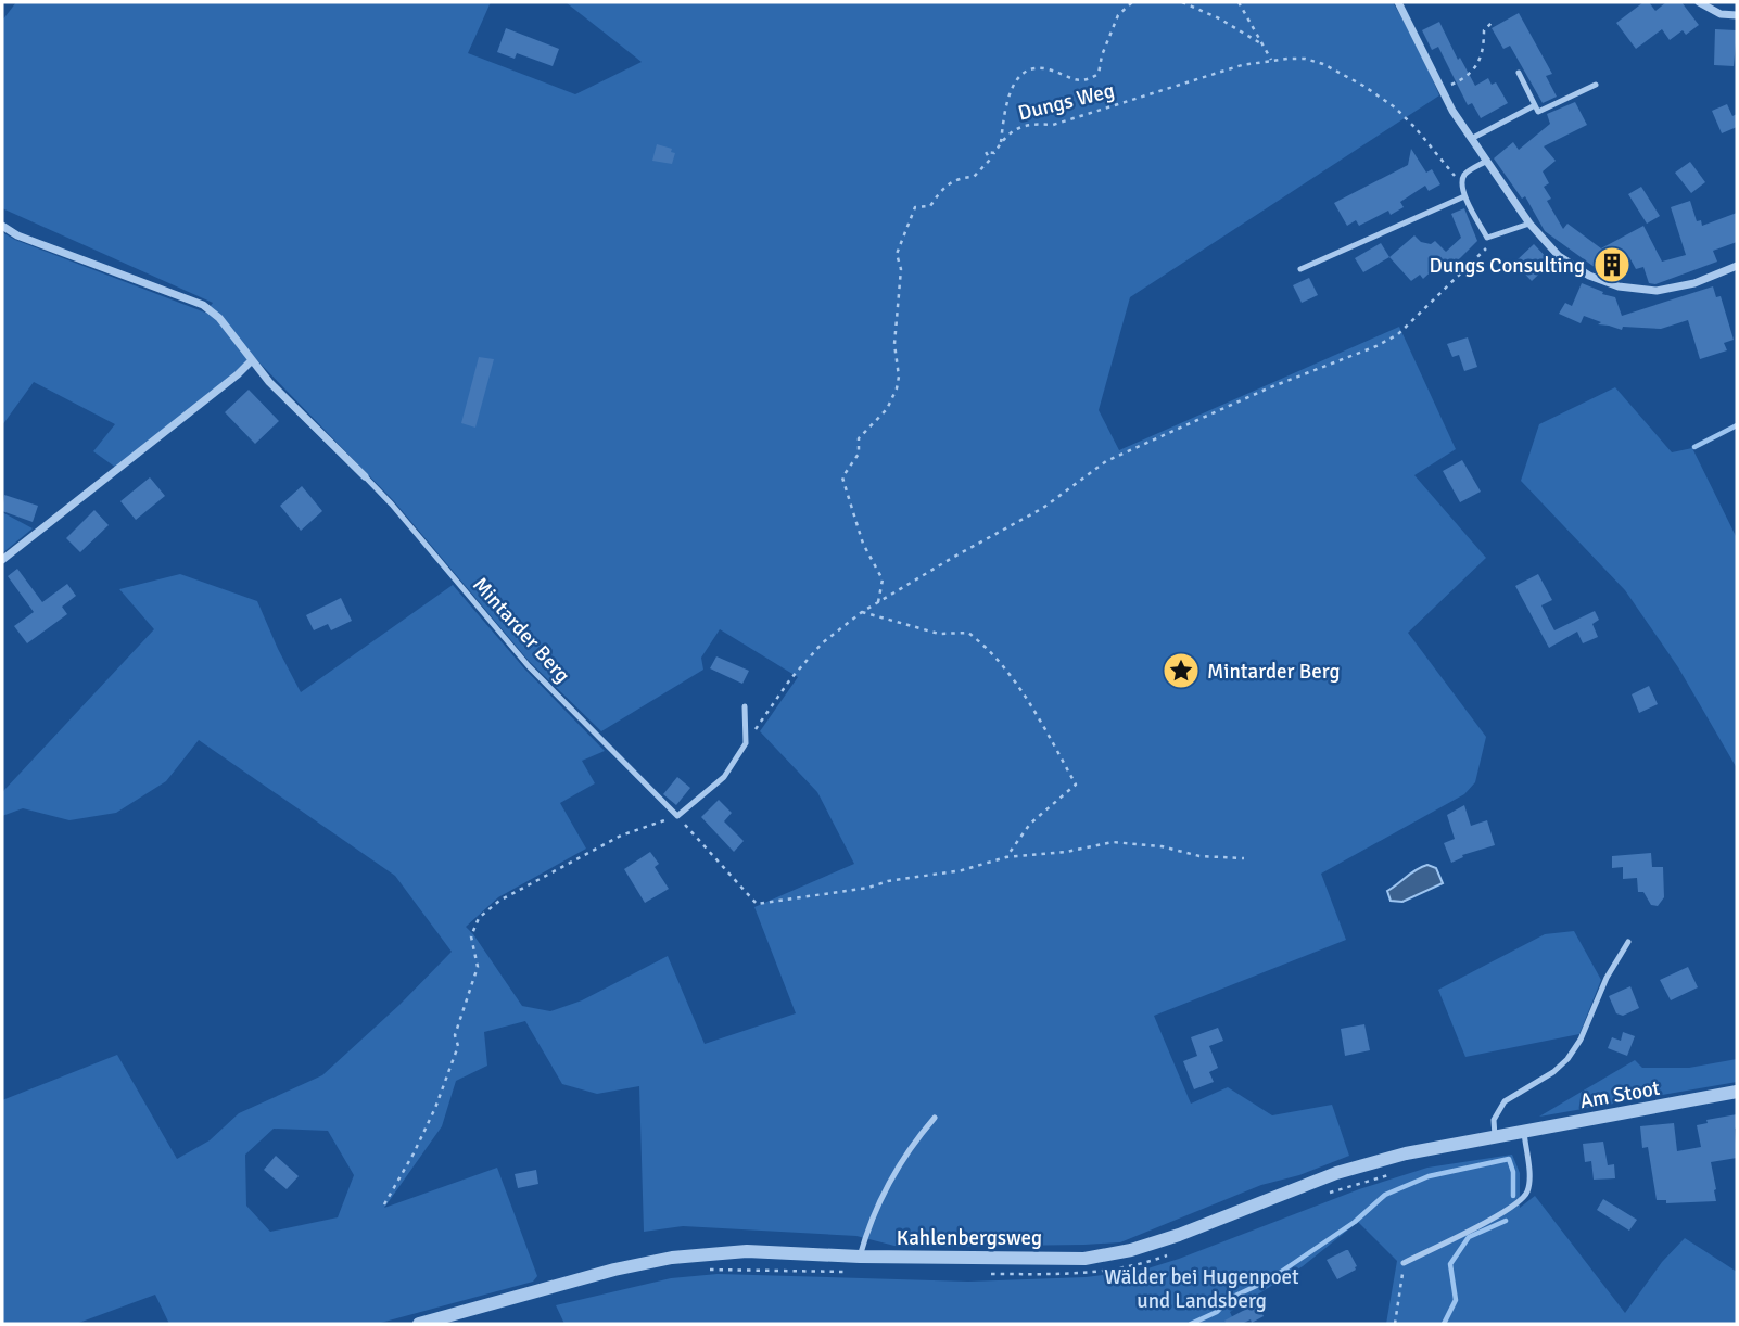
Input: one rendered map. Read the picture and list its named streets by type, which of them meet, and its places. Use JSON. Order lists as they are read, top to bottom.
{
  "streets": {
    "street": ["Mintarder Berg", "Am Stoot", "Kahlenbergsweg"],
    "path": ["Dungs Weg"]
  },
  "crossings": [
    ["Am Stoot", "Kahlenbergsweg"]
  ],
  "parks": ["Wälder bei Hugenpoet und Landsberg"],
  "places": {
    "building": ["Dungs Consulting"],
    "place": ["Mintarder Berg"]
  }
}
